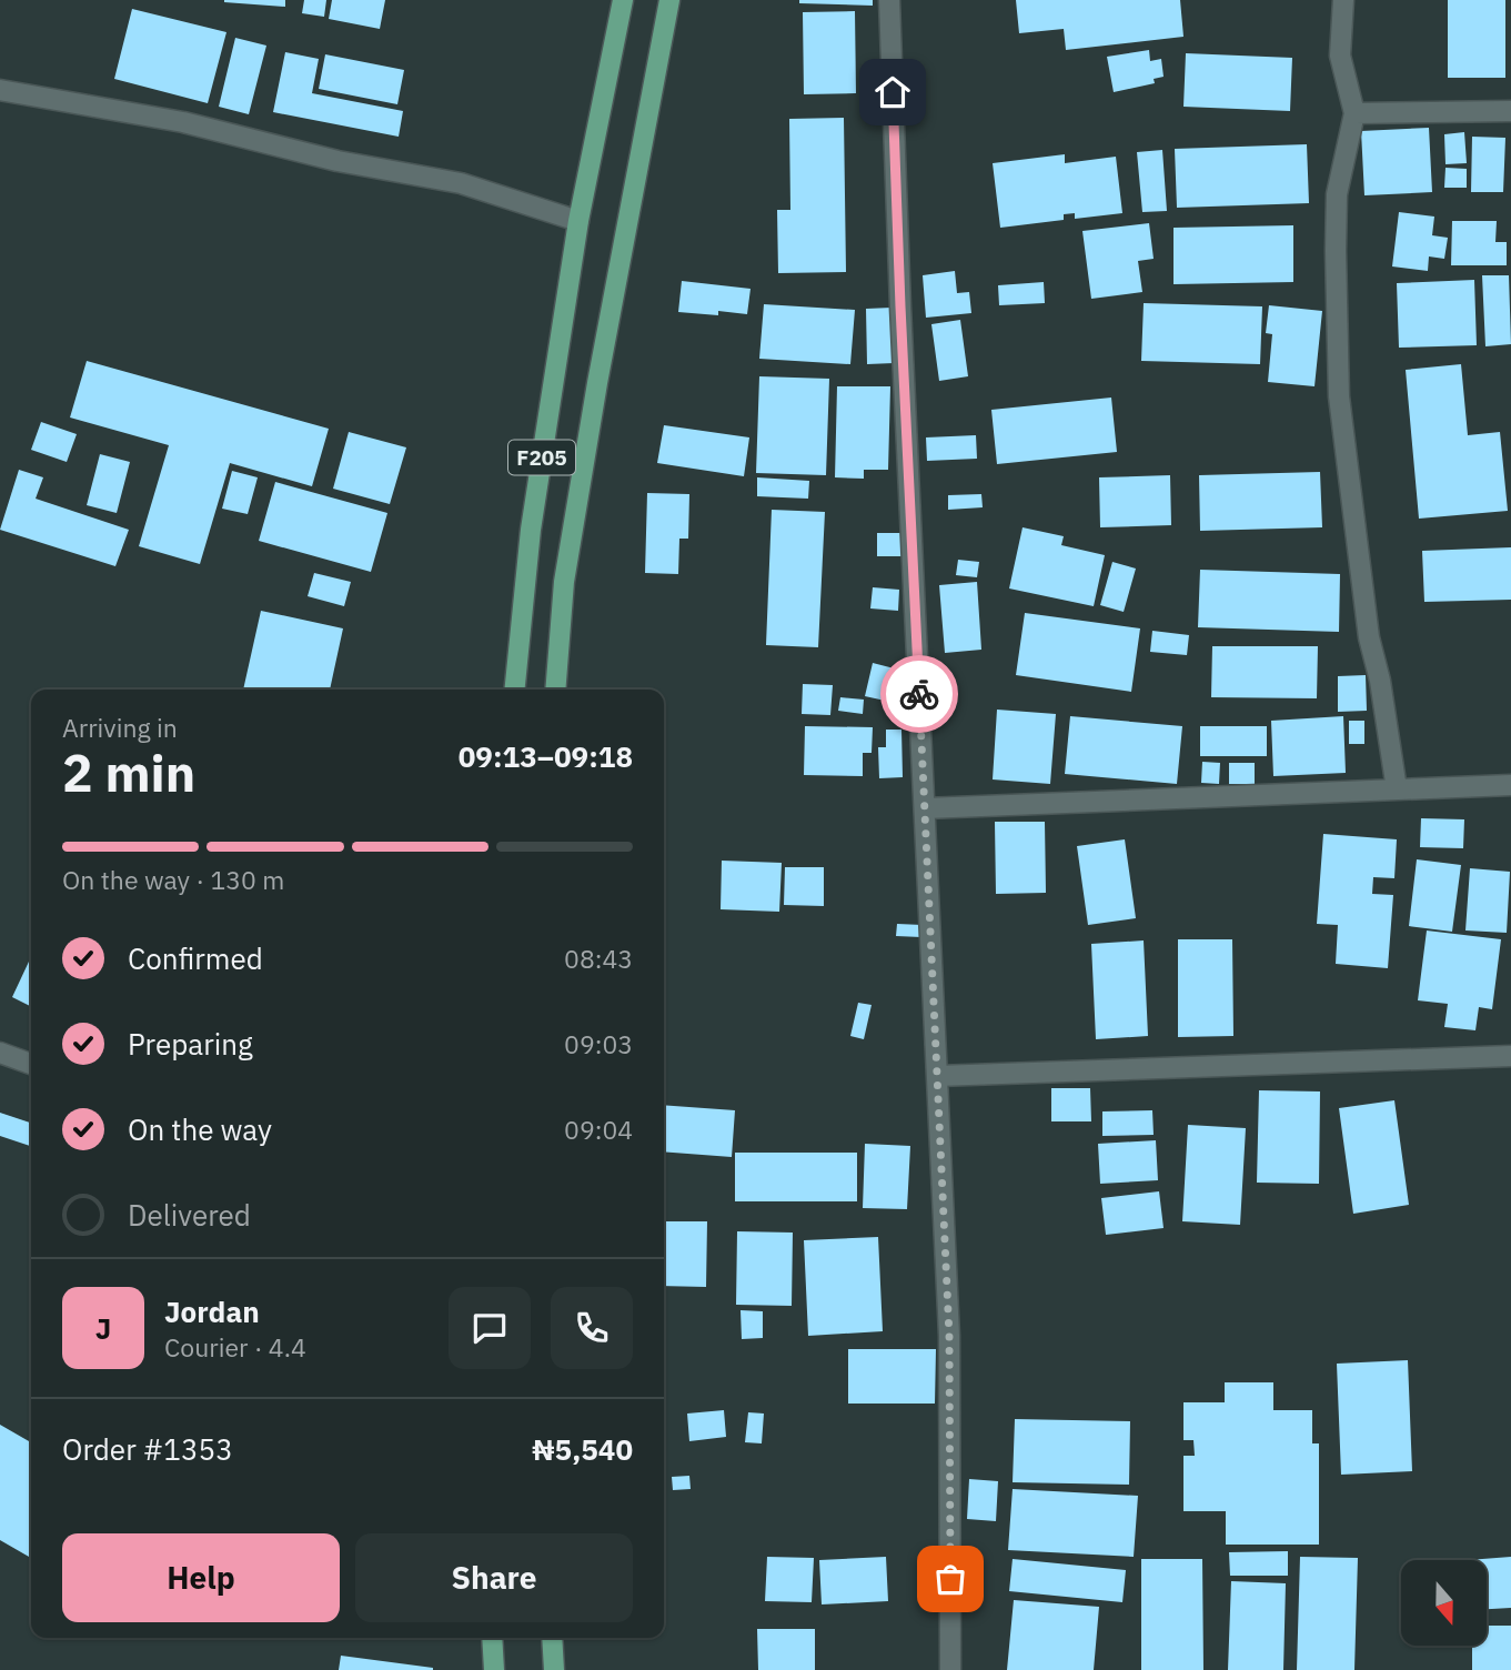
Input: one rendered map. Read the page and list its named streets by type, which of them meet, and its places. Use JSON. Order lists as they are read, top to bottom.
{
  "streets": {
    "main road": ["F205"]
  },
  "north": "bottom",
  "page": {
    "heading": ["2 min", "Arriving in", "09:13–09:18"],
    "panel": [
      "Jordan",
      "Courier · 4.4",
      "Order #1353",
      "₦5,540"
    ],
    "bar": "On the way · 130 m",
    "list": [
      ["Confirmed", "08:43"],
      ["Preparing", "09:03"],
      ["On the way", "09:04"],
      "Delivered"
    ],
    "round": "J",
    "buttons": ["Help", "Share"]
  }
}
